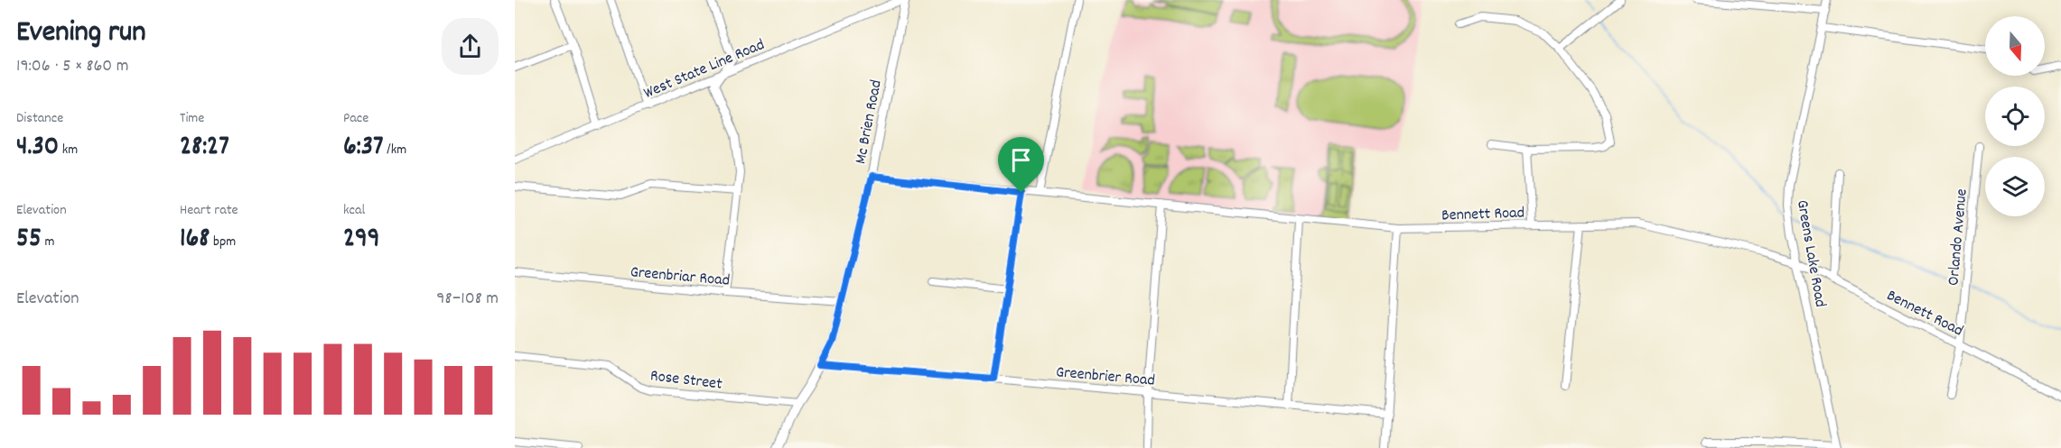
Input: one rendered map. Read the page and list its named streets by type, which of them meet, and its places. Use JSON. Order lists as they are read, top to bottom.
{
  "streets": {
    "main road": ["Mc Brien Road"],
    "street": [
      "West State Line Road",
      "Bennett Road",
      "Orlando Avenue",
      "Greens Lake Road",
      "Greenbriar Road",
      "Greenbrier Road",
      "Rose Street"
    ]
  },
  "crossings": [
    ["West State Line Road", "Mc Brien Road"],
    ["Mc Brien Road", "Bennett Road"],
    ["Mc Brien Road", "Greenbriar Road"],
    ["Mc Brien Road", "Greenbrier Road"],
    ["Mc Brien Road", "Rose Street"],
    ["Bennett Road", "Orlando Avenue"],
    ["Bennett Road", "Greens Lake Road"]
  ],
  "north": "bottom",
  "page": {
    "heading": ["Evening run", "19:06 · 5 × 860 m"],
    "stats": [
      ["Distance", "4.30 km"],
      ["Time", "28:27"],
      ["Pace", "6:37 /km"],
      ["Elevation", "55 m"],
      ["Heart rate", "168 bpm"],
      ["kcal", "299"]
    ],
    "chart": ["Elevation", "98–108 m"]
  }
}
